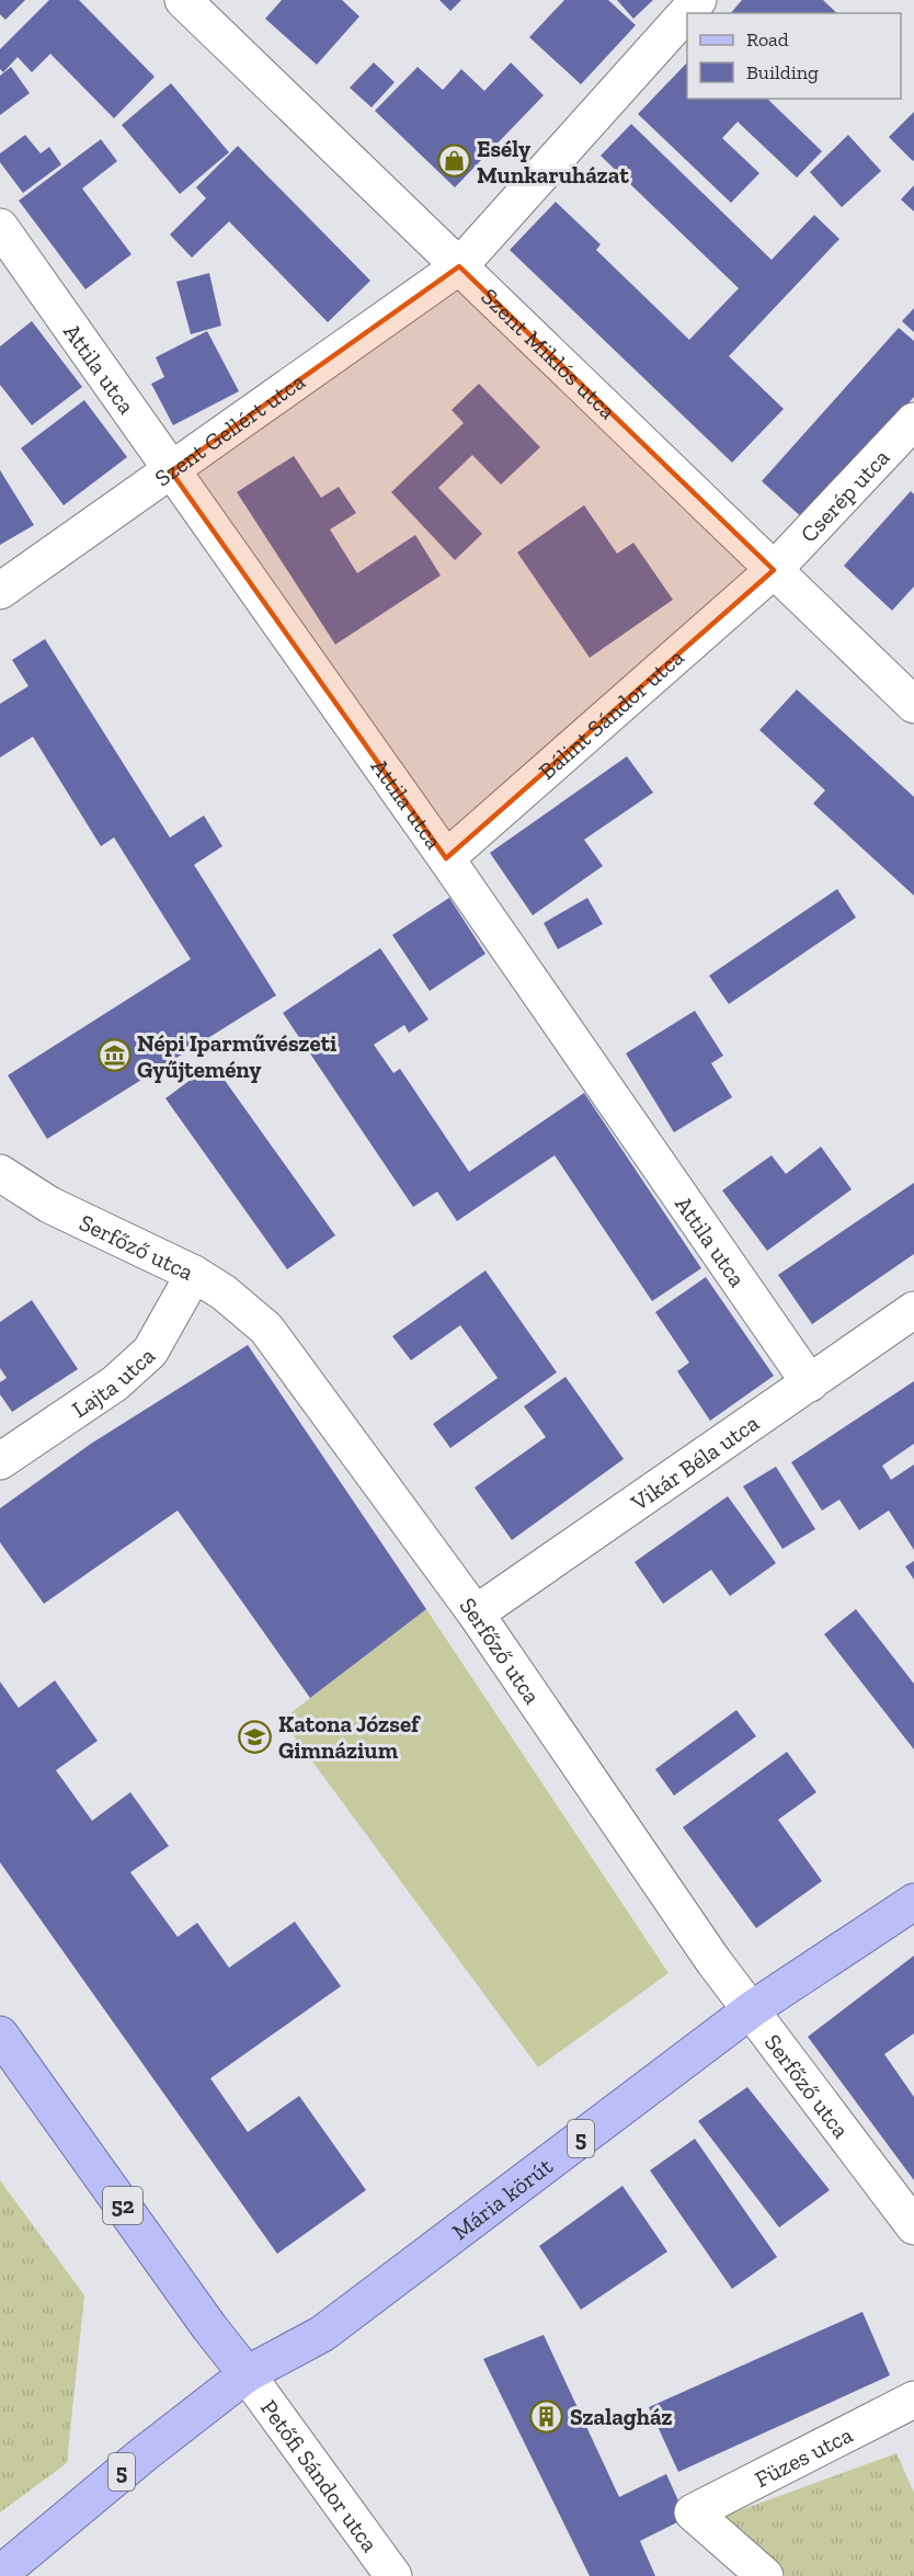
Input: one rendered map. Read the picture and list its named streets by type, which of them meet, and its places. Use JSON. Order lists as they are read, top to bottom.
{
  "streets": {
    "main road": ["5", "Mária körút", "52"],
    "street": [
      "Szent Miklós utca",
      "Attila utca",
      "Szent Gellért utca",
      "Cserép utca",
      "Bálint Sándor utca",
      "Serfőző utca",
      "Lajta utca",
      "Vikár Béla utca",
      "Füzes utca",
      "Petőfi Sándor utca"
    ]
  },
  "crossings": [
    ["Szent Miklós utca", "Szent Gellért utca"],
    ["Szent Miklós utca", "Cserép utca"],
    ["Szent Miklós utca", "Bálint Sándor utca"],
    ["Attila utca", "Szent Gellért utca"],
    ["Attila utca", "Bálint Sándor utca"],
    ["Attila utca", "Vikár Béla utca"],
    ["Cserép utca", "Bálint Sándor utca"],
    ["Serfőző utca", "Lajta utca"],
    ["Serfőző utca", "Vikár Béla utca"],
    ["Serfőző utca", "Mária körút"],
    ["5", "Mária körút"],
    ["5", "52"],
    ["5", "Petőfi Sándor utca"],
    ["Mária körút", "52"],
    ["Mária körút", "Petőfi Sándor utca"],
    ["52", "Petőfi Sándor utca"]
  ],
  "places": {
    "shop": ["Esély Munkaruházat"],
    "museum": ["Népi Iparművészeti Gyűjtemény"],
    "school or university": ["Katona József Gimnázium"],
    "building": ["Szalagház"]
  },
  "legend": ["Road", "Building"]
}
